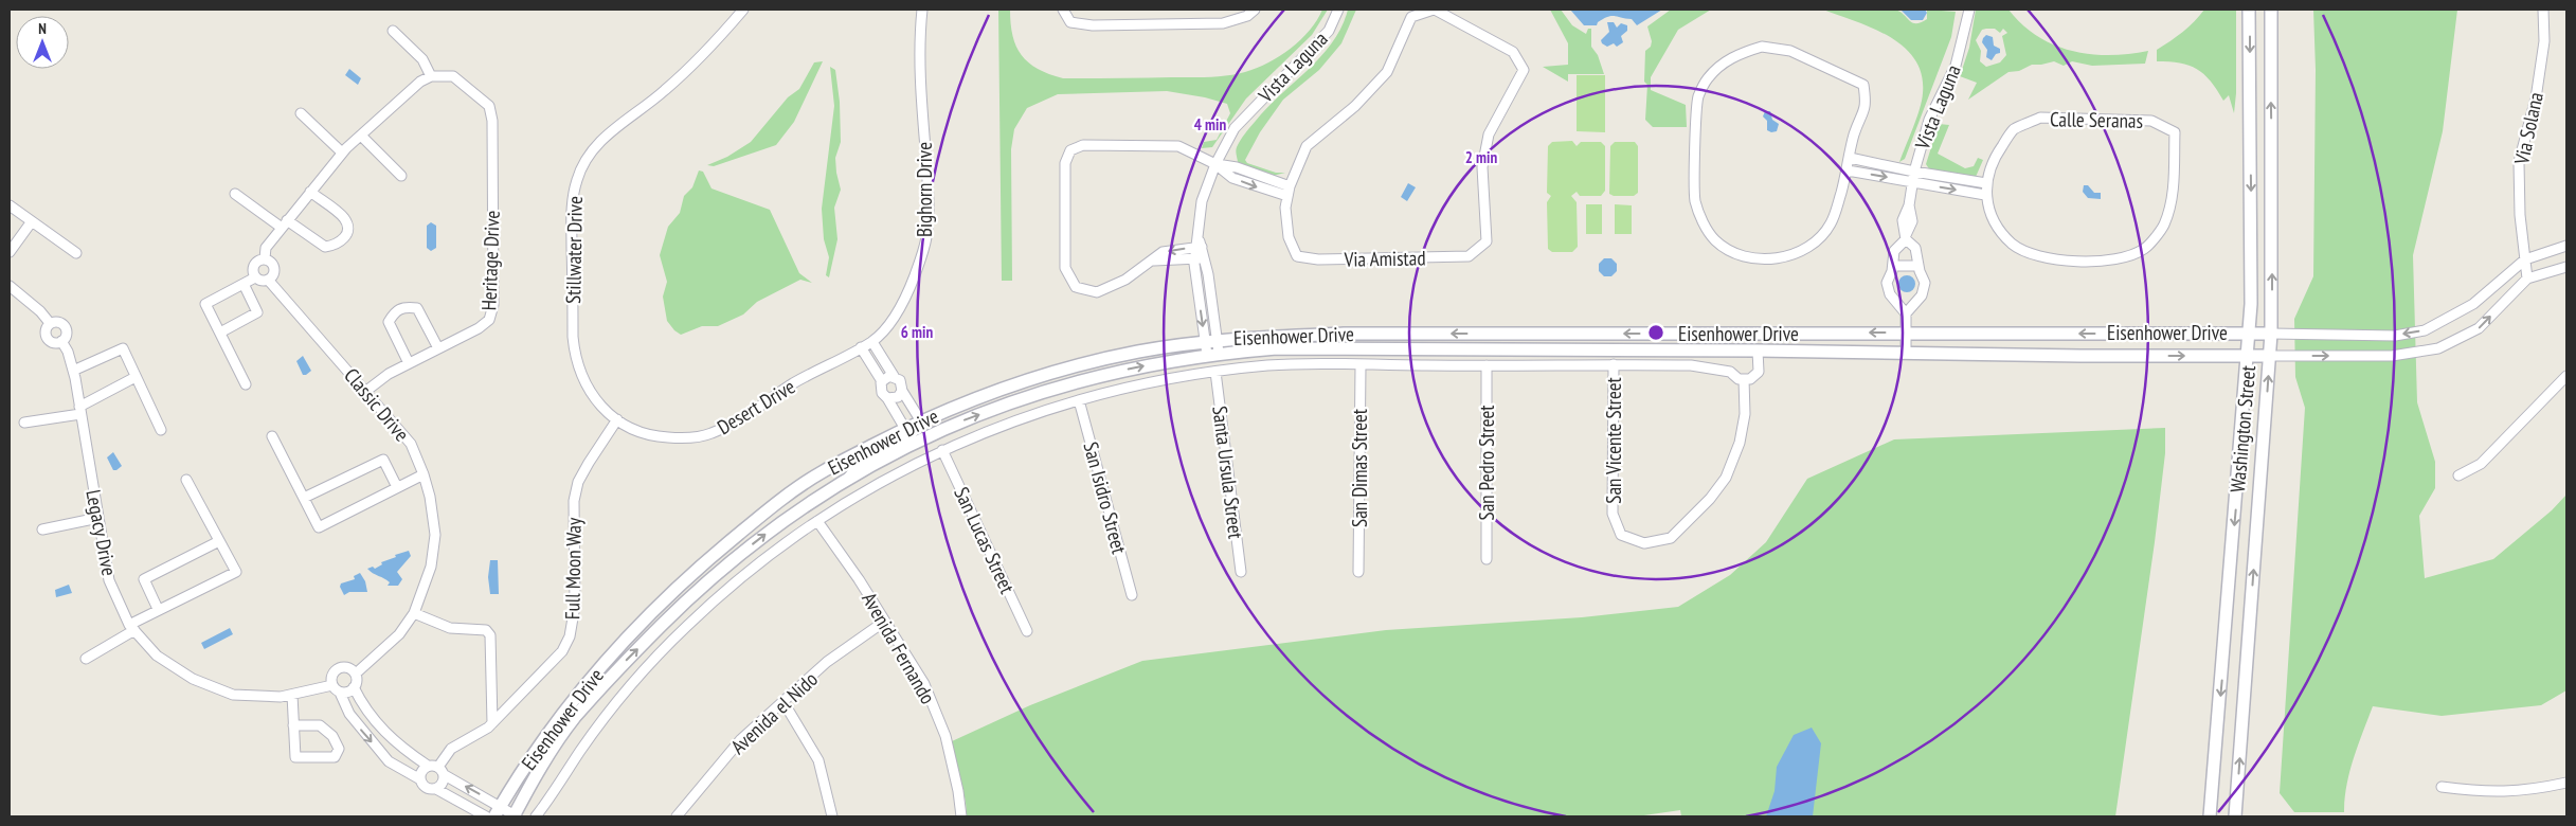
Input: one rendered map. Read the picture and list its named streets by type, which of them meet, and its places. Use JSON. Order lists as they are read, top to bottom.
{
  "streets": {
    "main road": ["Eisenhower Drive", "Washington Street"],
    "street": [
      "Vista Laguna",
      "Calle Seranas",
      "Via Solana",
      "Bighorn Drive",
      "Stillwater Drive",
      "Via Amistad",
      "Heritage Drive",
      "Classic Drive",
      "Desert Drive",
      "San Vicente Street",
      "San Pedro Street",
      "San Dimas Street",
      "Santa Ursula Street",
      "San Isidro Street",
      "Legacy Drive",
      "San Lucas Street",
      "Full Moon Way",
      "Avenida Fernando",
      "Avenida el Nido"
    ]
  },
  "crossings": [
    ["Vista Laguna", "Eisenhower Drive"],
    ["Bighorn Drive", "Desert Drive"],
    ["Stillwater Drive", "Desert Drive"],
    ["Stillwater Drive", "Full Moon Way"],
    ["Heritage Drive", "Classic Drive"],
    ["Eisenhower Drive", "Washington Street"],
    ["Eisenhower Drive", "San Vicente Street"],
    ["Eisenhower Drive", "San Pedro Street"],
    ["Eisenhower Drive", "San Dimas Street"],
    ["Eisenhower Drive", "Santa Ursula Street"],
    ["Eisenhower Drive", "San Isidro Street"],
    ["Eisenhower Drive", "San Lucas Street"],
    ["Eisenhower Drive", "Avenida Fernando"],
    ["Classic Drive", "Legacy Drive"],
    ["Classic Drive", "Full Moon Way"],
    ["Desert Drive", "Full Moon Way"],
    ["Avenida Fernando", "Avenida el Nido"]
  ],
  "north": "top",
  "rings": ["4 min", "2 min", "6 min"]
}
